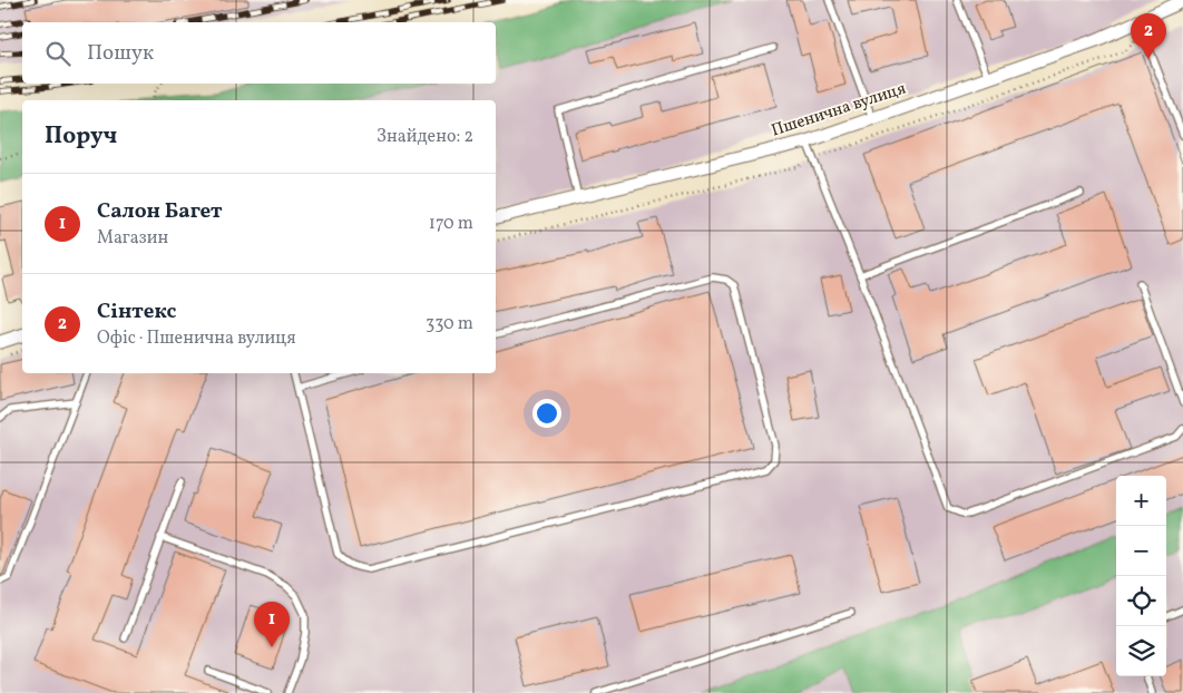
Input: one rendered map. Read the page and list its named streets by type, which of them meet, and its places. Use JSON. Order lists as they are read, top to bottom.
{
  "streets": {
    "street": ["Пшенична вулиця"]
  },
  "page": {
    "pins": ["2", "1"],
    "search": "Пошук",
    "heading": ["Поруч", "Знайдено: 2"],
    "list": [
      {
        "mark": "1",
        "name": "Салон Багет",
        "note": "Магазин",
        "value": "170 m"
      },
      {
        "mark": "2",
        "name": "Сінтекс",
        "note": "Офіс · Пшенична вулиця",
        "value": "330 m"
      }
    ],
    "map_buttons": ["+", "−"]
  }
}
